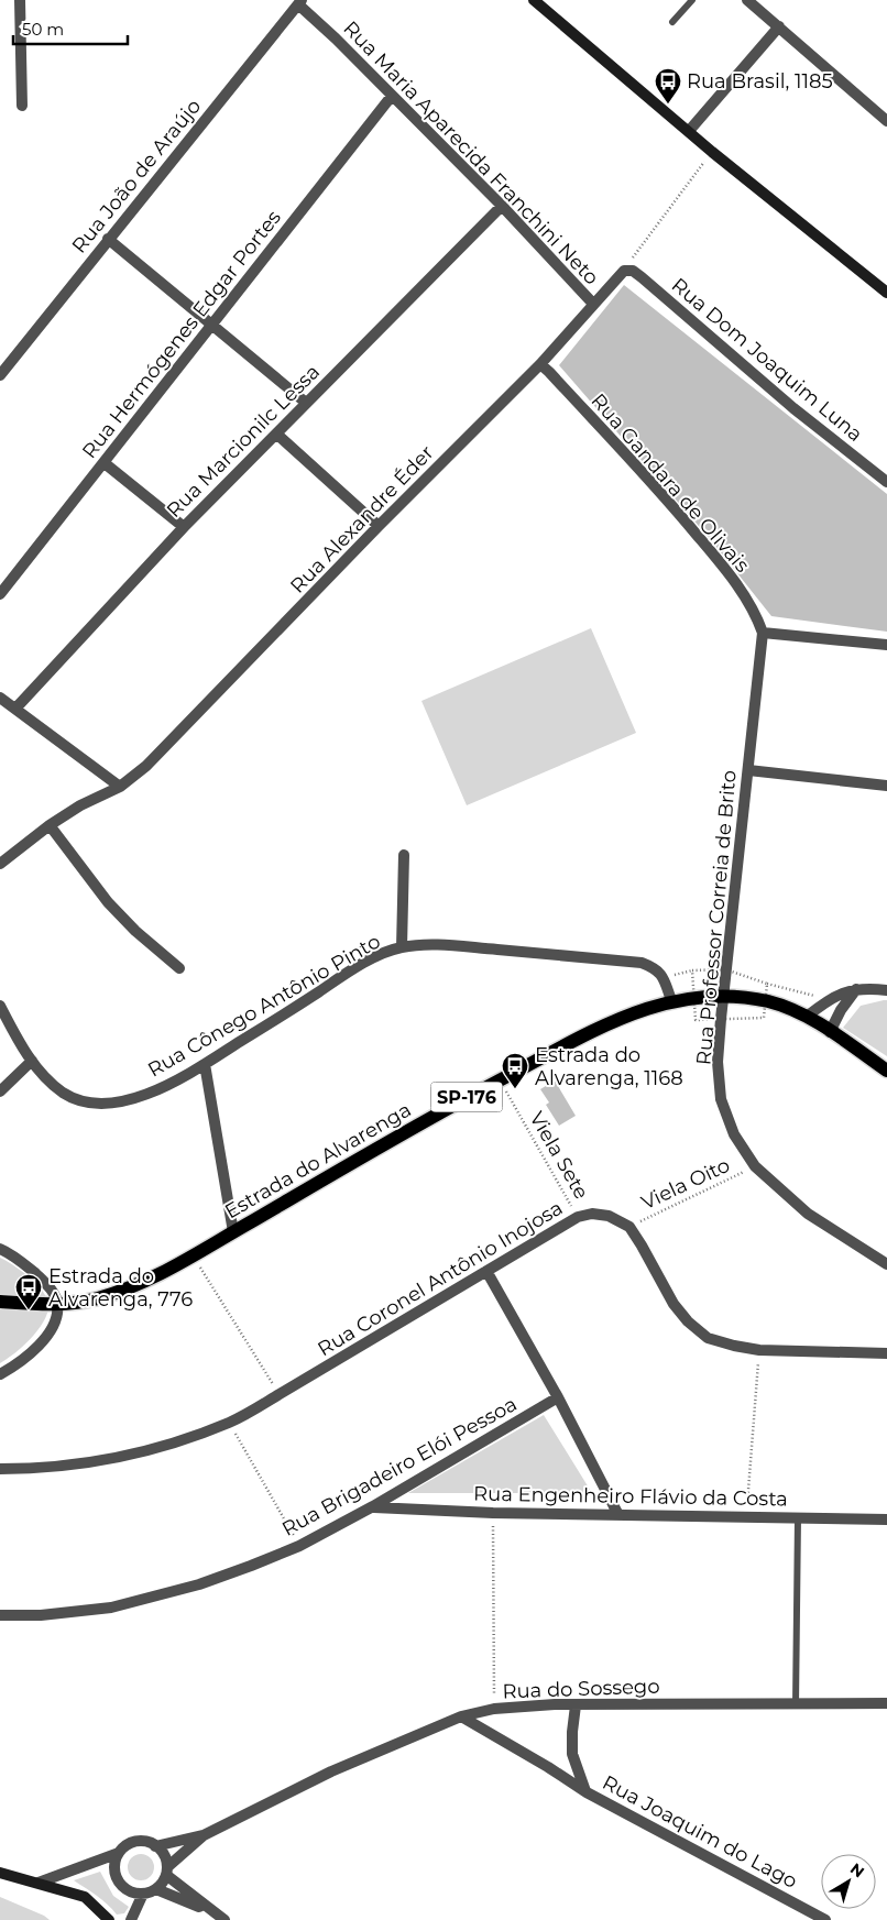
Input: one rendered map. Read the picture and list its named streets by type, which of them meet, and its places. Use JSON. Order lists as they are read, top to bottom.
{
  "streets": {
    "main road": ["SP-176", "Estrada do Alvarenga"],
    "street": [
      "Rua Maria Aparecida Franchini Neto",
      "Rua João de Araújo",
      "Rua Hermógenes Edgar Portes",
      "Rua Dom Joaquim Luna",
      "Rua Marcionilc Lessa",
      "Rua Gandara de Olivais",
      "Rua Alexandre Éder",
      "Rua Professor Correia de Brito",
      "Rua Cônego Antônio Pinto",
      "Rua Coronel Antônio Inojosa",
      "Rua Brigadeiro Elói Pessoa",
      "Rua Engenheiro Flávio da Costa",
      "Rua do Sossego",
      "Rua Joaquim do Lago"
    ],
    "path": ["Viela Sete", "Viela Oito"]
  },
  "crossings": [
    ["Rua Maria Aparecida Franchini Neto", "Rua João de Araújo"],
    ["Rua Maria Aparecida Franchini Neto", "Rua Hermógenes Edgar Portes"],
    ["Rua Maria Aparecida Franchini Neto", "Rua Marcionilc Lessa"],
    ["Rua Maria Aparecida Franchini Neto", "Rua Alexandre Éder"],
    ["Rua Dom Joaquim Luna", "Rua Alexandre Éder"],
    ["Rua Gandara de Olivais", "Rua Alexandre Éder"],
    ["Rua Gandara de Olivais", "Rua Professor Correia de Brito"],
    ["Rua Professor Correia de Brito", "Estrada do Alvarenga"],
    ["Rua Professor Correia de Brito", "Viela Oito"],
    ["Viela Sete", "Estrada do Alvarenga"],
    ["Viela Sete", "Rua Coronel Antônio Inojosa"],
    ["Viela Oito", "Rua Coronel Antônio Inojosa"],
    ["Rua Brigadeiro Elói Pessoa", "Rua Engenheiro Flávio da Costa"],
    ["Rua do Sossego", "Rua Joaquim do Lago"]
  ],
  "places": {
    "bus stop": ["Rua Brasil, 1185", "Estrada do Alvarenga, 1168", "Estrada do Alvarenga, 776"]
  },
  "scale_bar": "50 m",
  "north": "top right"
}
